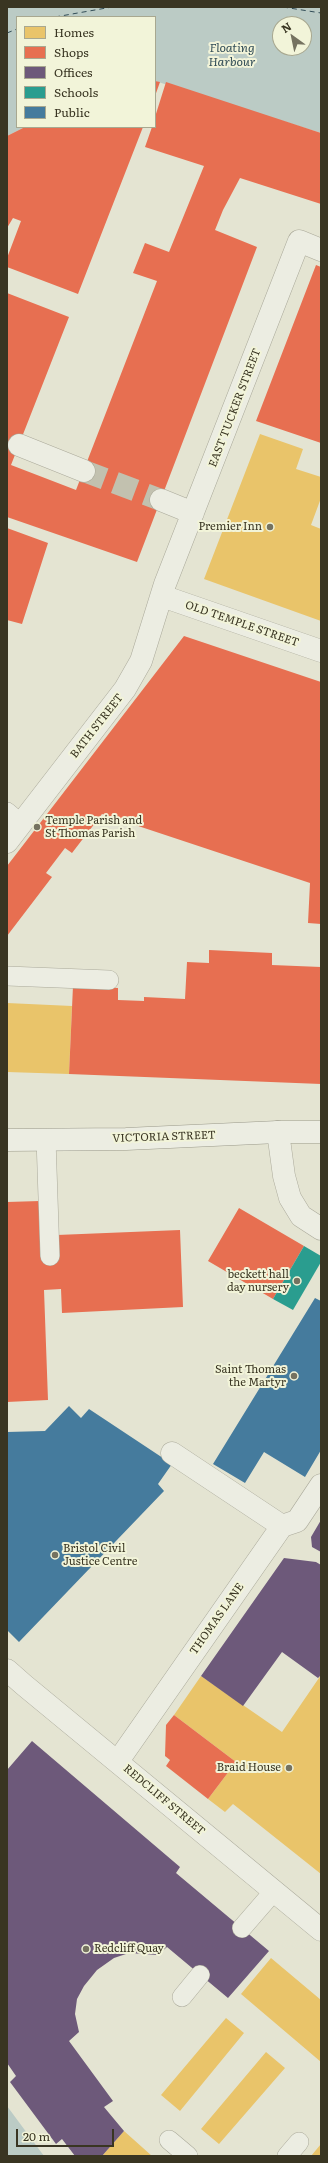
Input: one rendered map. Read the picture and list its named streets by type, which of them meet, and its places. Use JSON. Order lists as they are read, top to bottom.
{
  "streets": {
    "street": [
      "EAST TUCKER STREET",
      "OLD TEMPLE STREET",
      "BATH STREET",
      "VICTORIA STREET",
      "THOMAS LANE",
      "REDCLIFF STREET"
    ]
  },
  "crossings": [
    ["EAST TUCKER STREET", "OLD TEMPLE STREET"],
    ["EAST TUCKER STREET", "BATH STREET"],
    ["OLD TEMPLE STREET", "BATH STREET"],
    ["THOMAS LANE", "REDCLIFF STREET"]
  ],
  "water": ["Floating Harbour"],
  "places": [
    "Premier Inn",
    "Temple Parish and St Thomas Parish",
    "beckett hall day nursery",
    "Saint Thomas the Martyr",
    "Bristol Civil Justice Centre",
    "Braid House",
    "Redcliff Quay"
  ],
  "legend": [
    "Homes",
    "Shops",
    "Offices",
    "Schools",
    "Public"
  ],
  "scale_bar": "20 m",
  "north": "top left"
}
